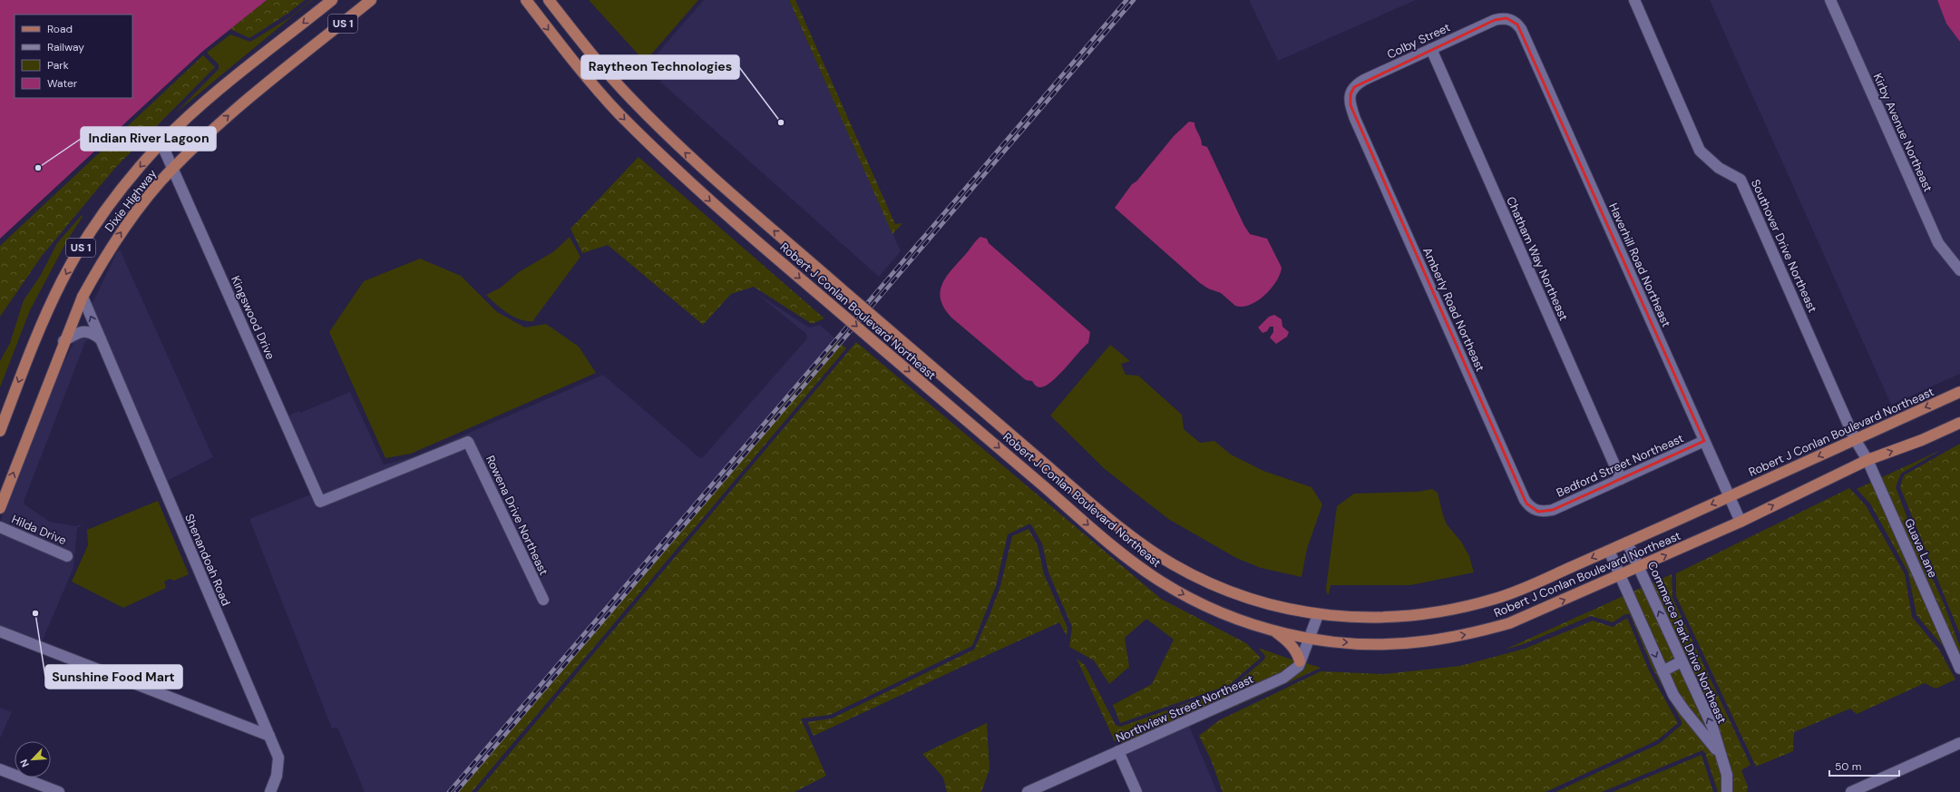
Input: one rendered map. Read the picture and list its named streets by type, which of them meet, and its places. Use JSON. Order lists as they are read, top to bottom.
{
  "streets": {
    "main road": ["US 1", "Dixie Highway", "Robert J Conlan Boulevard Northeast"],
    "street": [
      "Colby Street",
      "Kirby Avenue Northeast",
      "Southover Drive Northeast",
      "Chatham Way Northeast",
      "Haverhill Road Northeast",
      "Amberly Road Northeast",
      "Kingswood Drive",
      "Bedford Street Northeast",
      "Rowena Drive Northeast",
      "Hilda Drive",
      "Guava Lane",
      "Shenandoah Road",
      "Commerce Park Drive Northeast",
      "Northview Street Northeast"
    ]
  },
  "crossings": [
    ["Colby Street", "Chatham Way Northeast"],
    ["Colby Street", "Haverhill Road Northeast"],
    ["Colby Street", "Amberly Road Northeast"],
    ["Dixie Highway", "Kingswood Drive"],
    ["Dixie Highway", "Shenandoah Road"],
    ["Southover Drive Northeast", "Robert J Conlan Boulevard Northeast"],
    ["Southover Drive Northeast", "Guava Lane"],
    ["Chatham Way Northeast", "Bedford Street Northeast"],
    ["Haverhill Road Northeast", "Robert J Conlan Boulevard Northeast"],
    ["Haverhill Road Northeast", "Bedford Street Northeast"],
    ["Amberly Road Northeast", "Bedford Street Northeast"],
    ["Robert J Conlan Boulevard Northeast", "Guava Lane"],
    ["Robert J Conlan Boulevard Northeast", "Commerce Park Drive Northeast"],
    ["Robert J Conlan Boulevard Northeast", "Northview Street Northeast"],
    ["Kingswood Drive", "Rowena Drive Northeast"]
  ],
  "places": ["Raytheon Technologies", "Indian River Lagoon", "Sunshine Food Mart"],
  "legend": [
    "Road",
    "Railway",
    "Park",
    "Water"
  ],
  "scale_bar": "50 m",
  "north": "bottom left"
}
